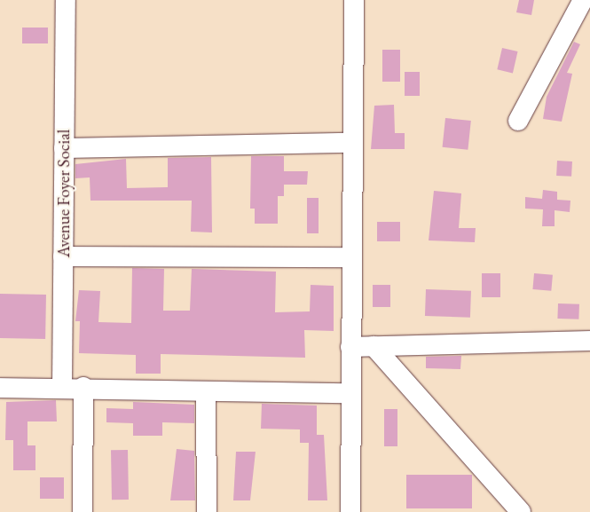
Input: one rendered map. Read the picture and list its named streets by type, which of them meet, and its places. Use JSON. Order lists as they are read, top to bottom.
{
  "streets": {
    "street": ["Avenue Foyer Social"]
  }
}
